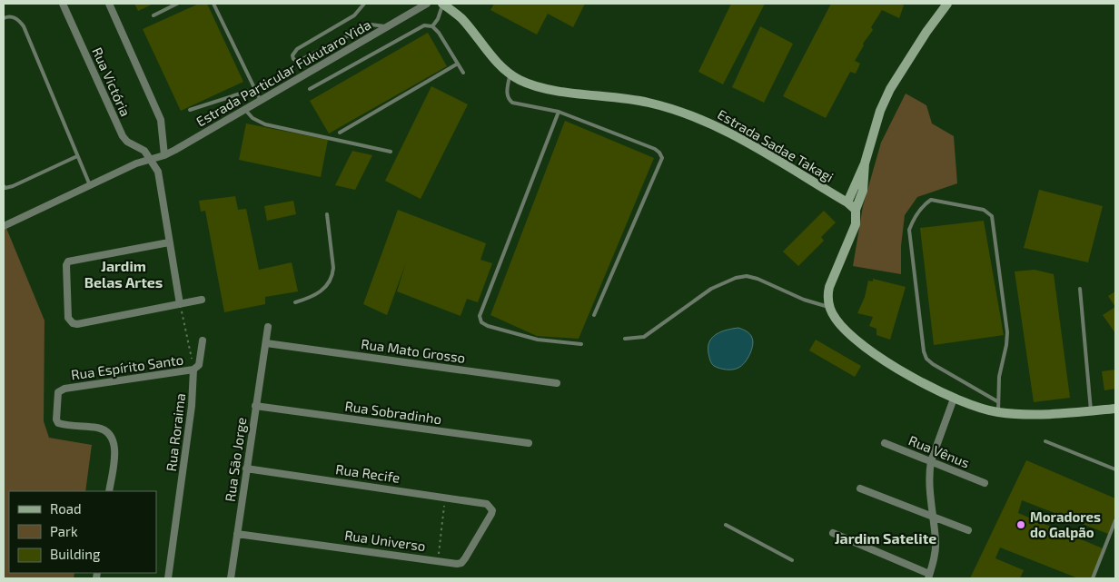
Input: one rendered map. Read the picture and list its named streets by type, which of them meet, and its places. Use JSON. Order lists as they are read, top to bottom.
{
  "streets": {
    "street": [
      "Estrada Particular Fukutaro Yida",
      "Rua Victória",
      "Estrada Sadae Takagi",
      "Rua Mato Grosso",
      "Rua Espírito Santo",
      "Rua Sobradinho",
      "Rua Roraima",
      "Rua Vênus",
      "Rua São Jorge",
      "Rua Recife",
      "Rua Universo"
    ]
  },
  "crossings": [
    ["Estrada Particular Fukutaro Yida", "Rua Victória"],
    ["Rua Mato Grosso", "Rua São Jorge"],
    ["Rua Espírito Santo", "Rua Roraima"],
    ["Rua Sobradinho", "Rua São Jorge"],
    ["Rua São Jorge", "Rua Recife"],
    ["Rua São Jorge", "Rua Universo"],
    ["Rua Recife", "Rua Universo"]
  ],
  "districts": ["Jardim Belas Artes", "Jardim Satelite"],
  "places": ["Moradores do Galpão"],
  "legend": ["Road", "Park", "Building"]
}
